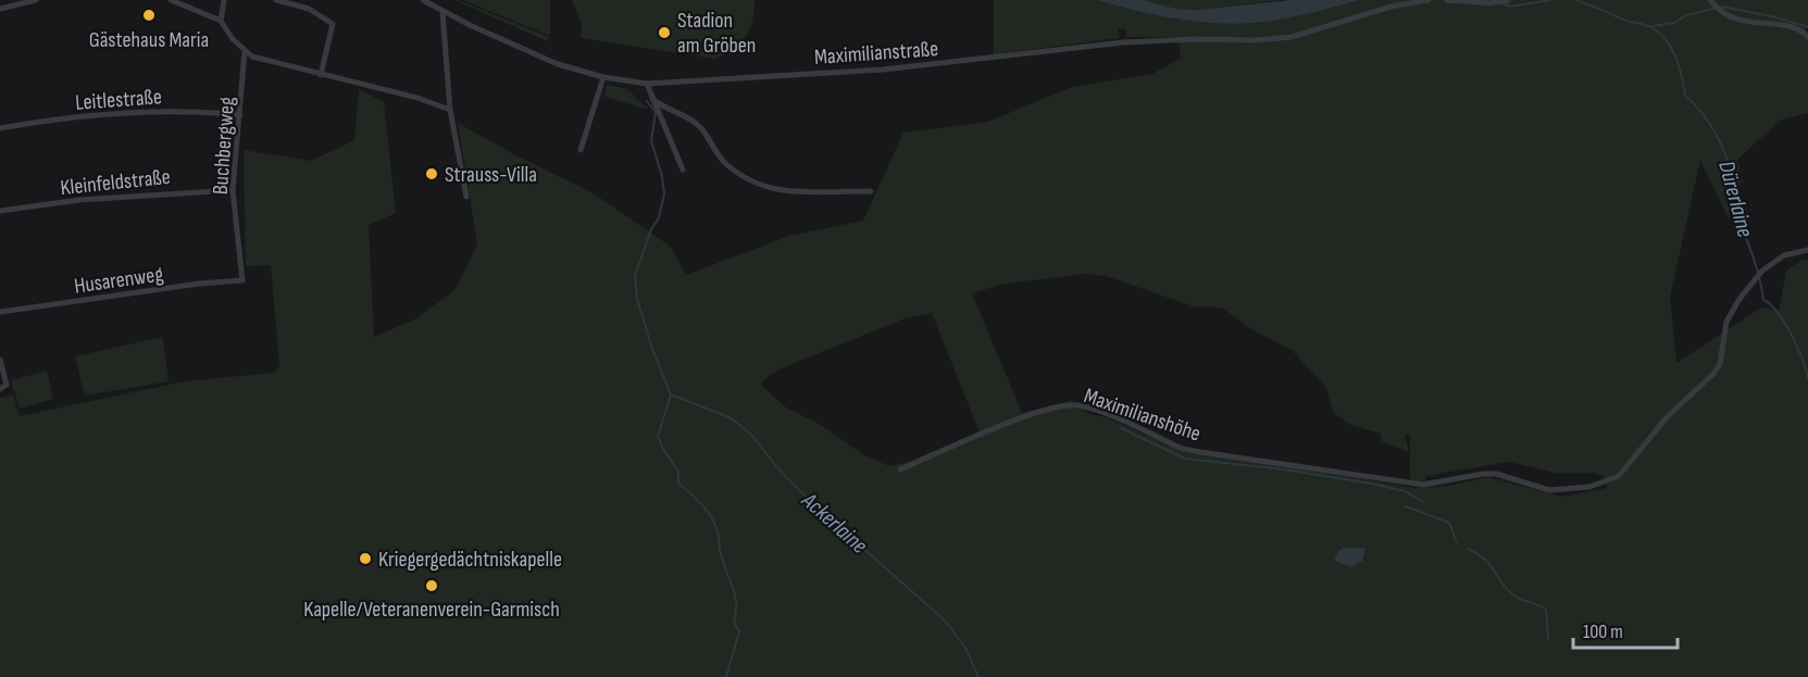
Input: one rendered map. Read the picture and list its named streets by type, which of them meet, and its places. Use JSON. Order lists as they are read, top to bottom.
{
  "streets": {
    "street": [
      "Maximilianstraße",
      "Leitlestraße",
      "Buchbergweg",
      "Kleinfeldstraße",
      "Husarenweg",
      "Maximilianshöhe"
    ]
  },
  "crossings": [
    ["Leitlestraße", "Buchbergweg"],
    ["Buchbergweg", "Kleinfeldstraße"],
    ["Buchbergweg", "Husarenweg"]
  ],
  "water": ["Dürerlaine", "Ackerlaine"],
  "places": [
    "Gästehaus Maria",
    "Stadion am Gröben",
    "Strauss-Villa",
    "Kriegergedächtniskapelle",
    "Kapelle/Veteranenverein-Garmisch"
  ],
  "scale_bar": "100 m"
}
